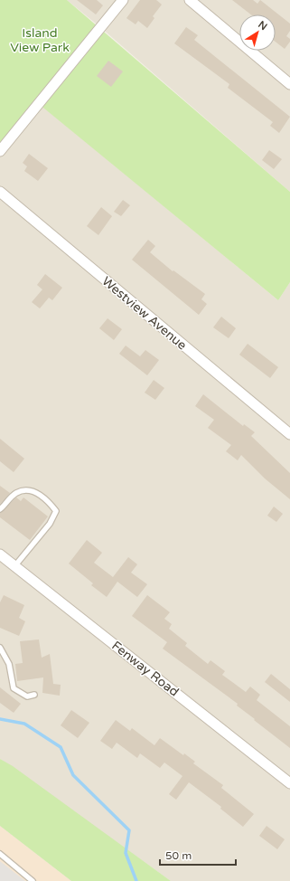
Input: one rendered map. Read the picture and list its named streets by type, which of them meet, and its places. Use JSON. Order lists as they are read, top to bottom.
{
  "streets": {
    "street": ["Westview Avenue", "Fenway Road"]
  },
  "parks": ["Island View Park"],
  "scale_bar": "50 m",
  "north": "top right"
}
